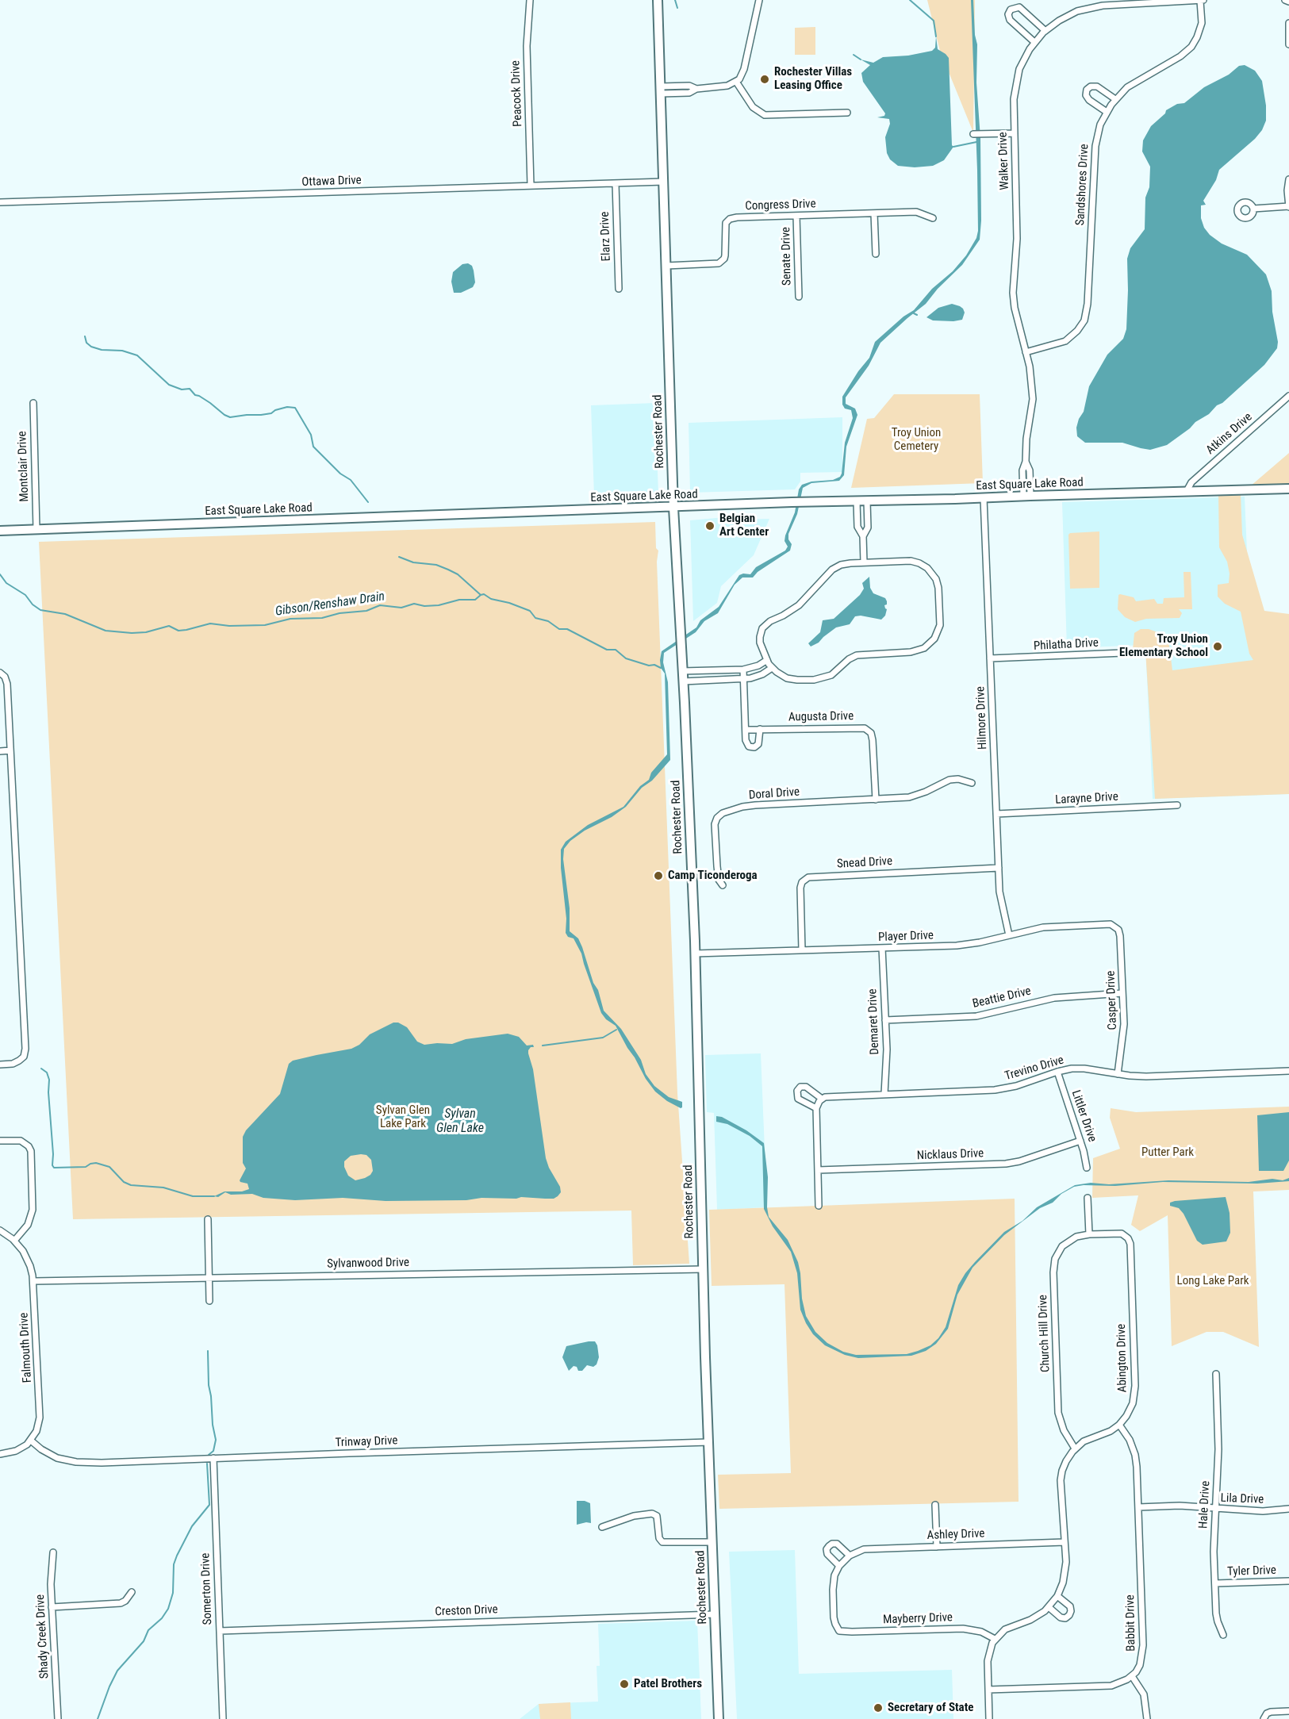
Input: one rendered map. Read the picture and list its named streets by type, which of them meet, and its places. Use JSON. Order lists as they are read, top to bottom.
{
  "streets": {
    "main road": ["Rochester Road", "East Square Lake Road"],
    "street": [
      "Peacock Drive",
      "Walker Drive",
      "Ottawa Drive",
      "Sandshores Drive",
      "Congress Drive",
      "Elarz Drive",
      "Senate Drive",
      "Atkins Drive",
      "Montclair Drive",
      "Philatha Drive",
      "Augusta Drive",
      "Hilmore Drive",
      "Doral Drive",
      "Larayne Drive",
      "Snead Drive",
      "Player Drive",
      "Beattie Drive",
      "Casper Drive",
      "Demaret Drive",
      "Trevino Drive",
      "Littler Drive",
      "Nicklaus Drive",
      "Sylvanwood Drive",
      "Church Hill Drive",
      "Falmouth Drive",
      "Abington Drive",
      "Trinway Drive",
      "Lila Drive",
      "Hale Drive",
      "Ashley Drive",
      "Tyler Drive",
      "Somerton Drive",
      "Creston Drive",
      "Mayberry Drive",
      "Babbit Drive",
      "Shady Creek Drive"
    ]
  },
  "crossings": [
    ["Peacock Drive", "Ottawa Drive"],
    ["Walker Drive", "Sandshores Drive"],
    ["Walker Drive", "East Square Lake Road"],
    ["Ottawa Drive", "Elarz Drive"],
    ["Ottawa Drive", "Rochester Road"],
    ["Congress Drive", "Senate Drive"],
    ["Congress Drive", "Rochester Road"],
    ["Rochester Road", "East Square Lake Road"],
    ["Rochester Road", "Player Drive"],
    ["Rochester Road", "Sylvanwood Drive"],
    ["Rochester Road", "Trinway Drive"],
    ["Rochester Road", "Creston Drive"],
    ["Atkins Drive", "East Square Lake Road"],
    ["Montclair Drive", "East Square Lake Road"],
    ["East Square Lake Road", "Hilmore Drive"],
    ["Philatha Drive", "Hilmore Drive"],
    ["Augusta Drive", "Doral Drive"],
    ["Hilmore Drive", "Larayne Drive"],
    ["Hilmore Drive", "Snead Drive"],
    ["Hilmore Drive", "Player Drive"],
    ["Snead Drive", "Player Drive"],
    ["Player Drive", "Casper Drive"],
    ["Player Drive", "Demaret Drive"],
    ["Beattie Drive", "Casper Drive"],
    ["Beattie Drive", "Demaret Drive"],
    ["Casper Drive", "Trevino Drive"],
    ["Demaret Drive", "Trevino Drive"],
    ["Trevino Drive", "Littler Drive"],
    ["Littler Drive", "Nicklaus Drive"],
    ["Sylvanwood Drive", "Falmouth Drive"],
    ["Church Hill Drive", "Abington Drive"],
    ["Falmouth Drive", "Trinway Drive"],
    ["Abington Drive", "Babbit Drive"],
    ["Trinway Drive", "Somerton Drive"],
    ["Lila Drive", "Hale Drive"],
    ["Lila Drive", "Babbit Drive"],
    ["Hale Drive", "Tyler Drive"],
    ["Ashley Drive", "Mayberry Drive"],
    ["Somerton Drive", "Creston Drive"]
  ],
  "water": ["Gibson/Renshaw Drain", "Sylvan Glen Lake"],
  "parks": [
    "Troy Union Cemetery",
    "Sylvan Glen Lake Park",
    "Putter Park",
    "Long Lake Park"
  ],
  "places": [
    "Rochester Villas Leasing Office",
    "Belgian Art Center",
    "Troy Union Elementary School",
    "Camp Ticonderoga",
    "Patel Brothers",
    "Secretary of State"
  ]
}
